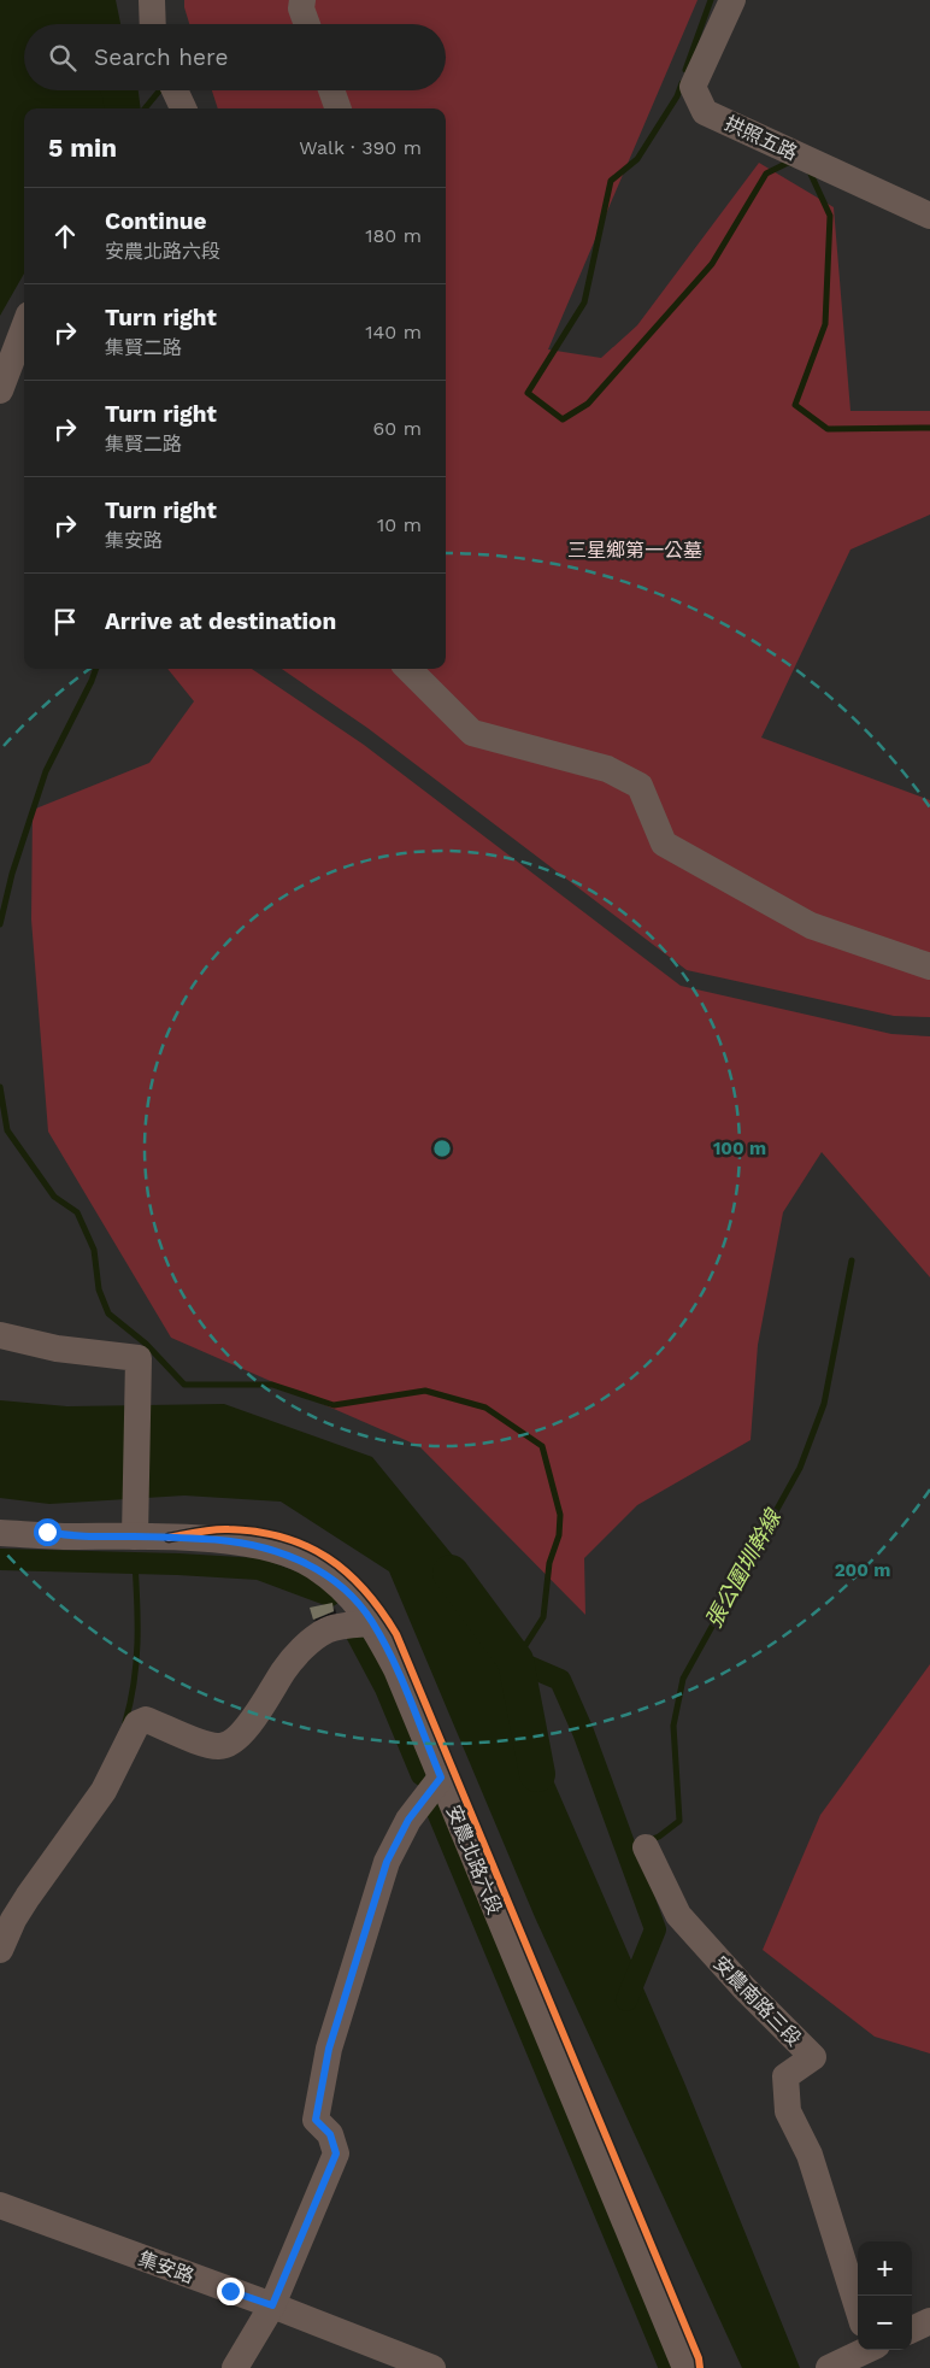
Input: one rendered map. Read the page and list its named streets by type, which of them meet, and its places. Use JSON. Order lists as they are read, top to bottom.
{
  "streets": {
    "lane": [
      "拱照五路",
      "安農北路六段",
      "安農南路三段",
      "集安路"
    ]
  },
  "water": ["張公圍圳幹線"],
  "parks": ["三星鄉第一公墓"],
  "page": {
    "search": "Search here",
    "heading": ["5 min", "Walk · 390 m"],
    "list": [
      ["Continue", "安農北路六段", "180 m"],
      ["Turn right", "集賢二路", "140 m"],
      ["Turn right", "集賢二路", "60 m"],
      ["Turn right", "集安路", "10 m"],
      "Arrive at destination"
    ],
    "map_buttons": ["+", "−"]
  },
  "rings": ["100 m", "200 m"]
}
